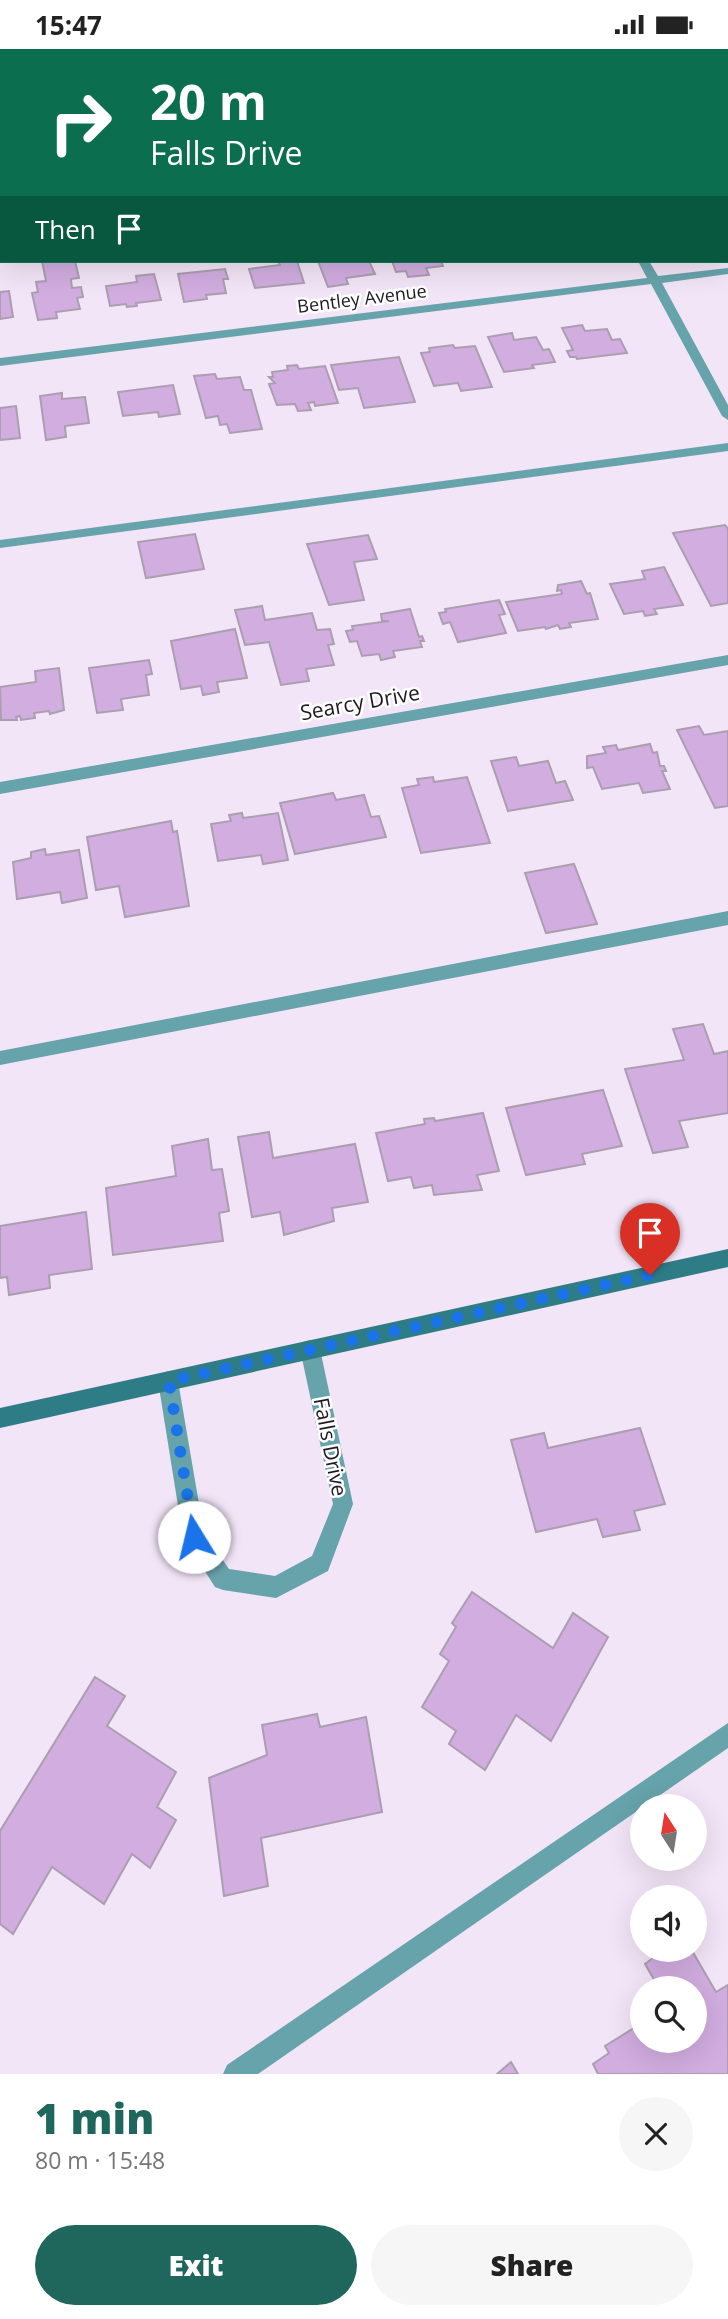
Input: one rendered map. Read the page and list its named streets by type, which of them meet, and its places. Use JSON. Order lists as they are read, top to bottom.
{
  "streets": {
    "street": ["Bentley Avenue", "Searcy Drive", "Falls Drive"]
  },
  "north": "top",
  "page": {
    "status": "15:47",
    "turn": ["20 m", "Falls Drive"],
    "then": "Then",
    "heading": ["1 min", "80 m · 15:48"],
    "buttons": ["Exit", "Share"]
  }
}
